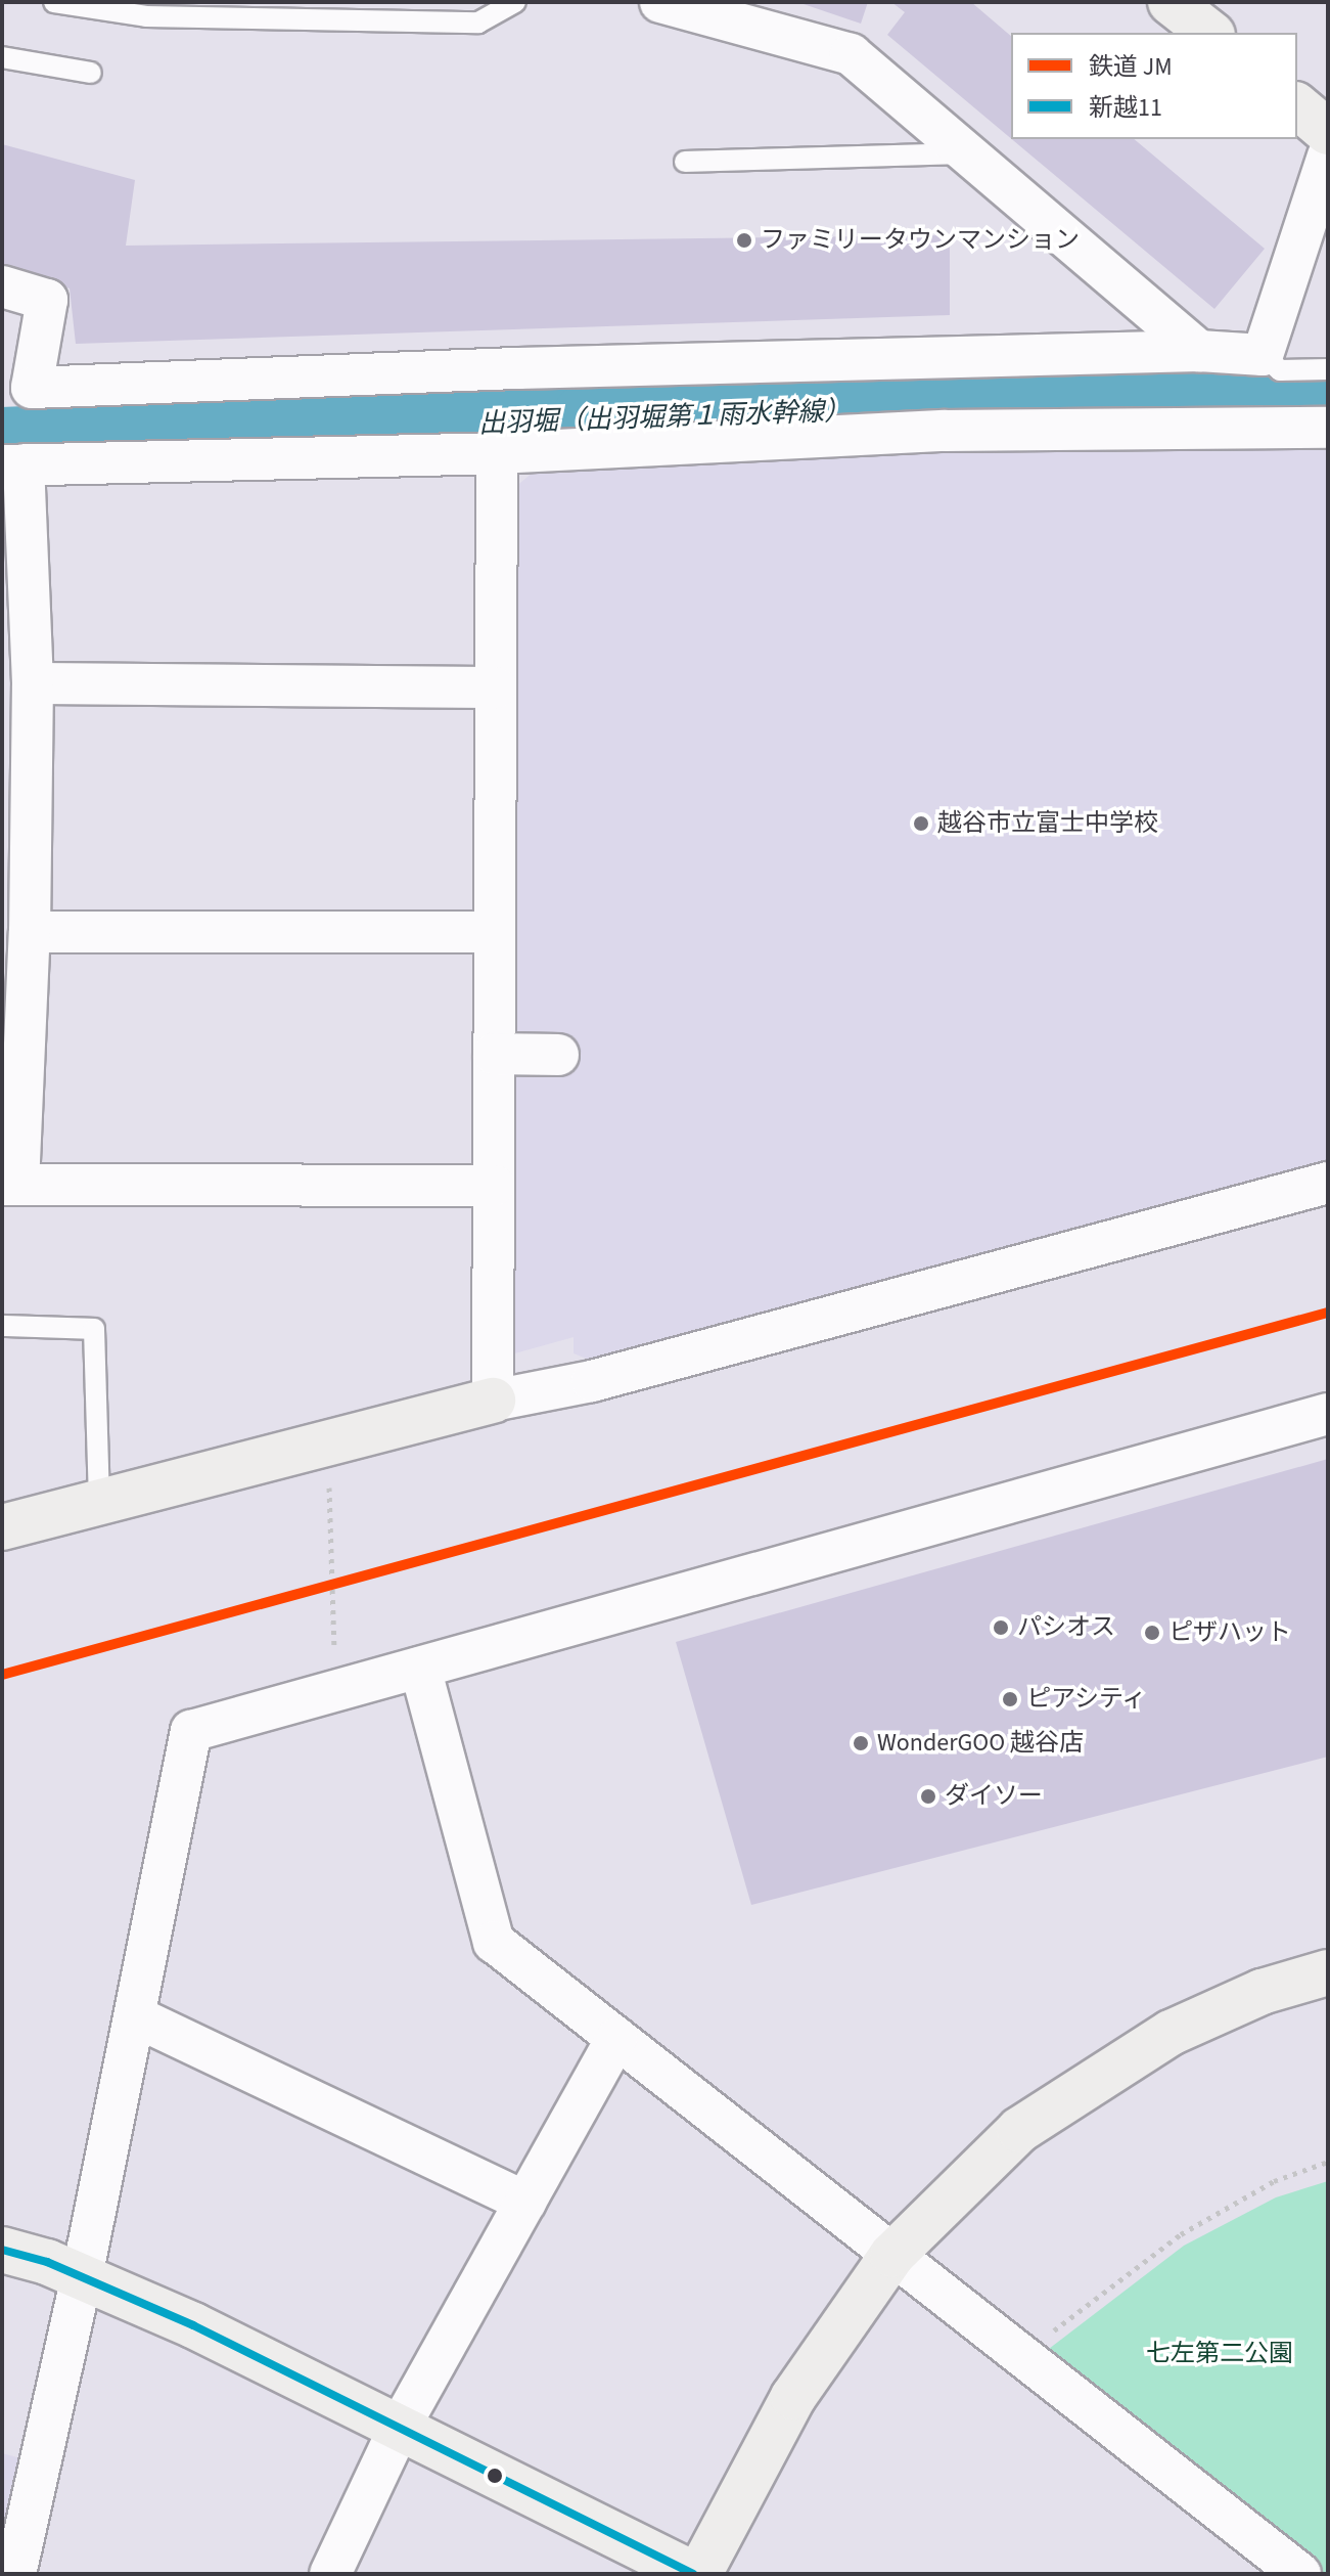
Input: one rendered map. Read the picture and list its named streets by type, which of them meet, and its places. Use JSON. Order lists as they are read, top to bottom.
{
  "water": ["出羽堀（出羽堀第１雨水幹線）"],
  "parks": ["七左第二公園"],
  "places": [
    "ファミリータウンマンション",
    "越谷市立富士中学校",
    "パシオス",
    "ピザハット",
    "ピアシティ",
    "WonderGOO 越谷店",
    "ダイソー"
  ],
  "lines": ["rail line JM", "transit line 新越11"],
  "legend": ["鉄道 JM", "新越11"]
}
